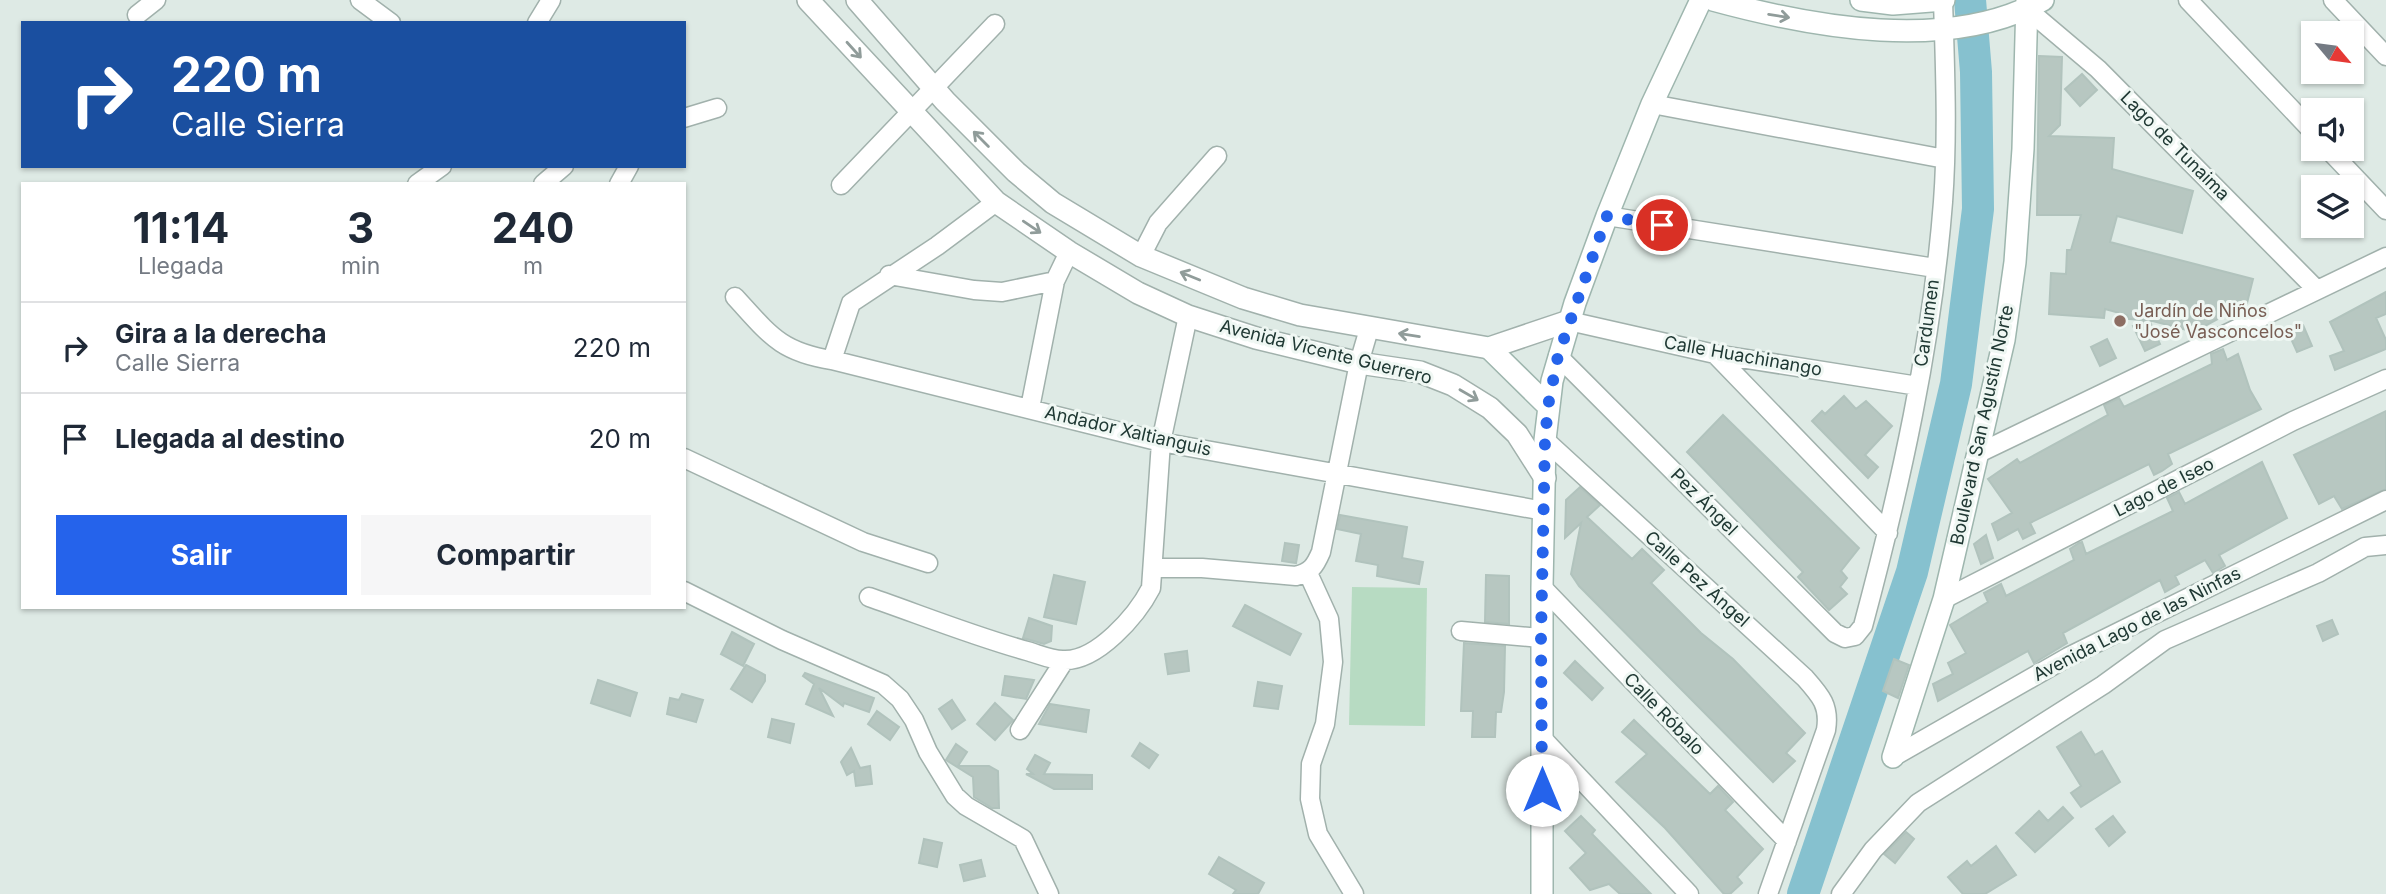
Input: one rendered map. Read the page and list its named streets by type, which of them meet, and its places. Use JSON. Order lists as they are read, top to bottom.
{
  "streets": {
    "main road": ["Avenida Vicente Guerrero", "Boulevard San Agustín Norte"],
    "street": [
      "Lago de Tunaima",
      "Cardumen",
      "Calle Huachinango",
      "Andador Xaltianguis",
      "Lago de Iseo",
      "Pez Ángel",
      "Calle Pez Ángel",
      "Avenida Lago de las Ninfas",
      "Calle Róbalo"
    ]
  },
  "crossings": [
    ["Lago de Tunaima", "Boulevard San Agustín Norte"],
    ["Cardumen", "Calle Huachinango"],
    ["Cardumen", "Pez Ángel"],
    ["Avenida Vicente Guerrero", "Calle Huachinango"],
    ["Boulevard San Agustín Norte", "Lago de Iseo"],
    ["Boulevard San Agustín Norte", "Avenida Lago de las Ninfas"],
    ["Calle Pez Ángel", "Calle Róbalo"]
  ],
  "places": ["Jardín de Niños \"José Vasconcelos\""],
  "north": "bottom right",
  "page": {
    "turn": ["220 m", "Calle Sierra"],
    "eta": [
      "11:14",
      "Llegada",
      "3",
      "min",
      "240",
      "m"
    ],
    "list": [
      {
        "name": "Gira a la derecha",
        "note": "Calle Sierra",
        "value": "220 m"
      },
      {
        "name": "Llegada al destino",
        "value": "20 m"
      }
    ],
    "buttons": ["Salir", "Compartir"]
  }
}
